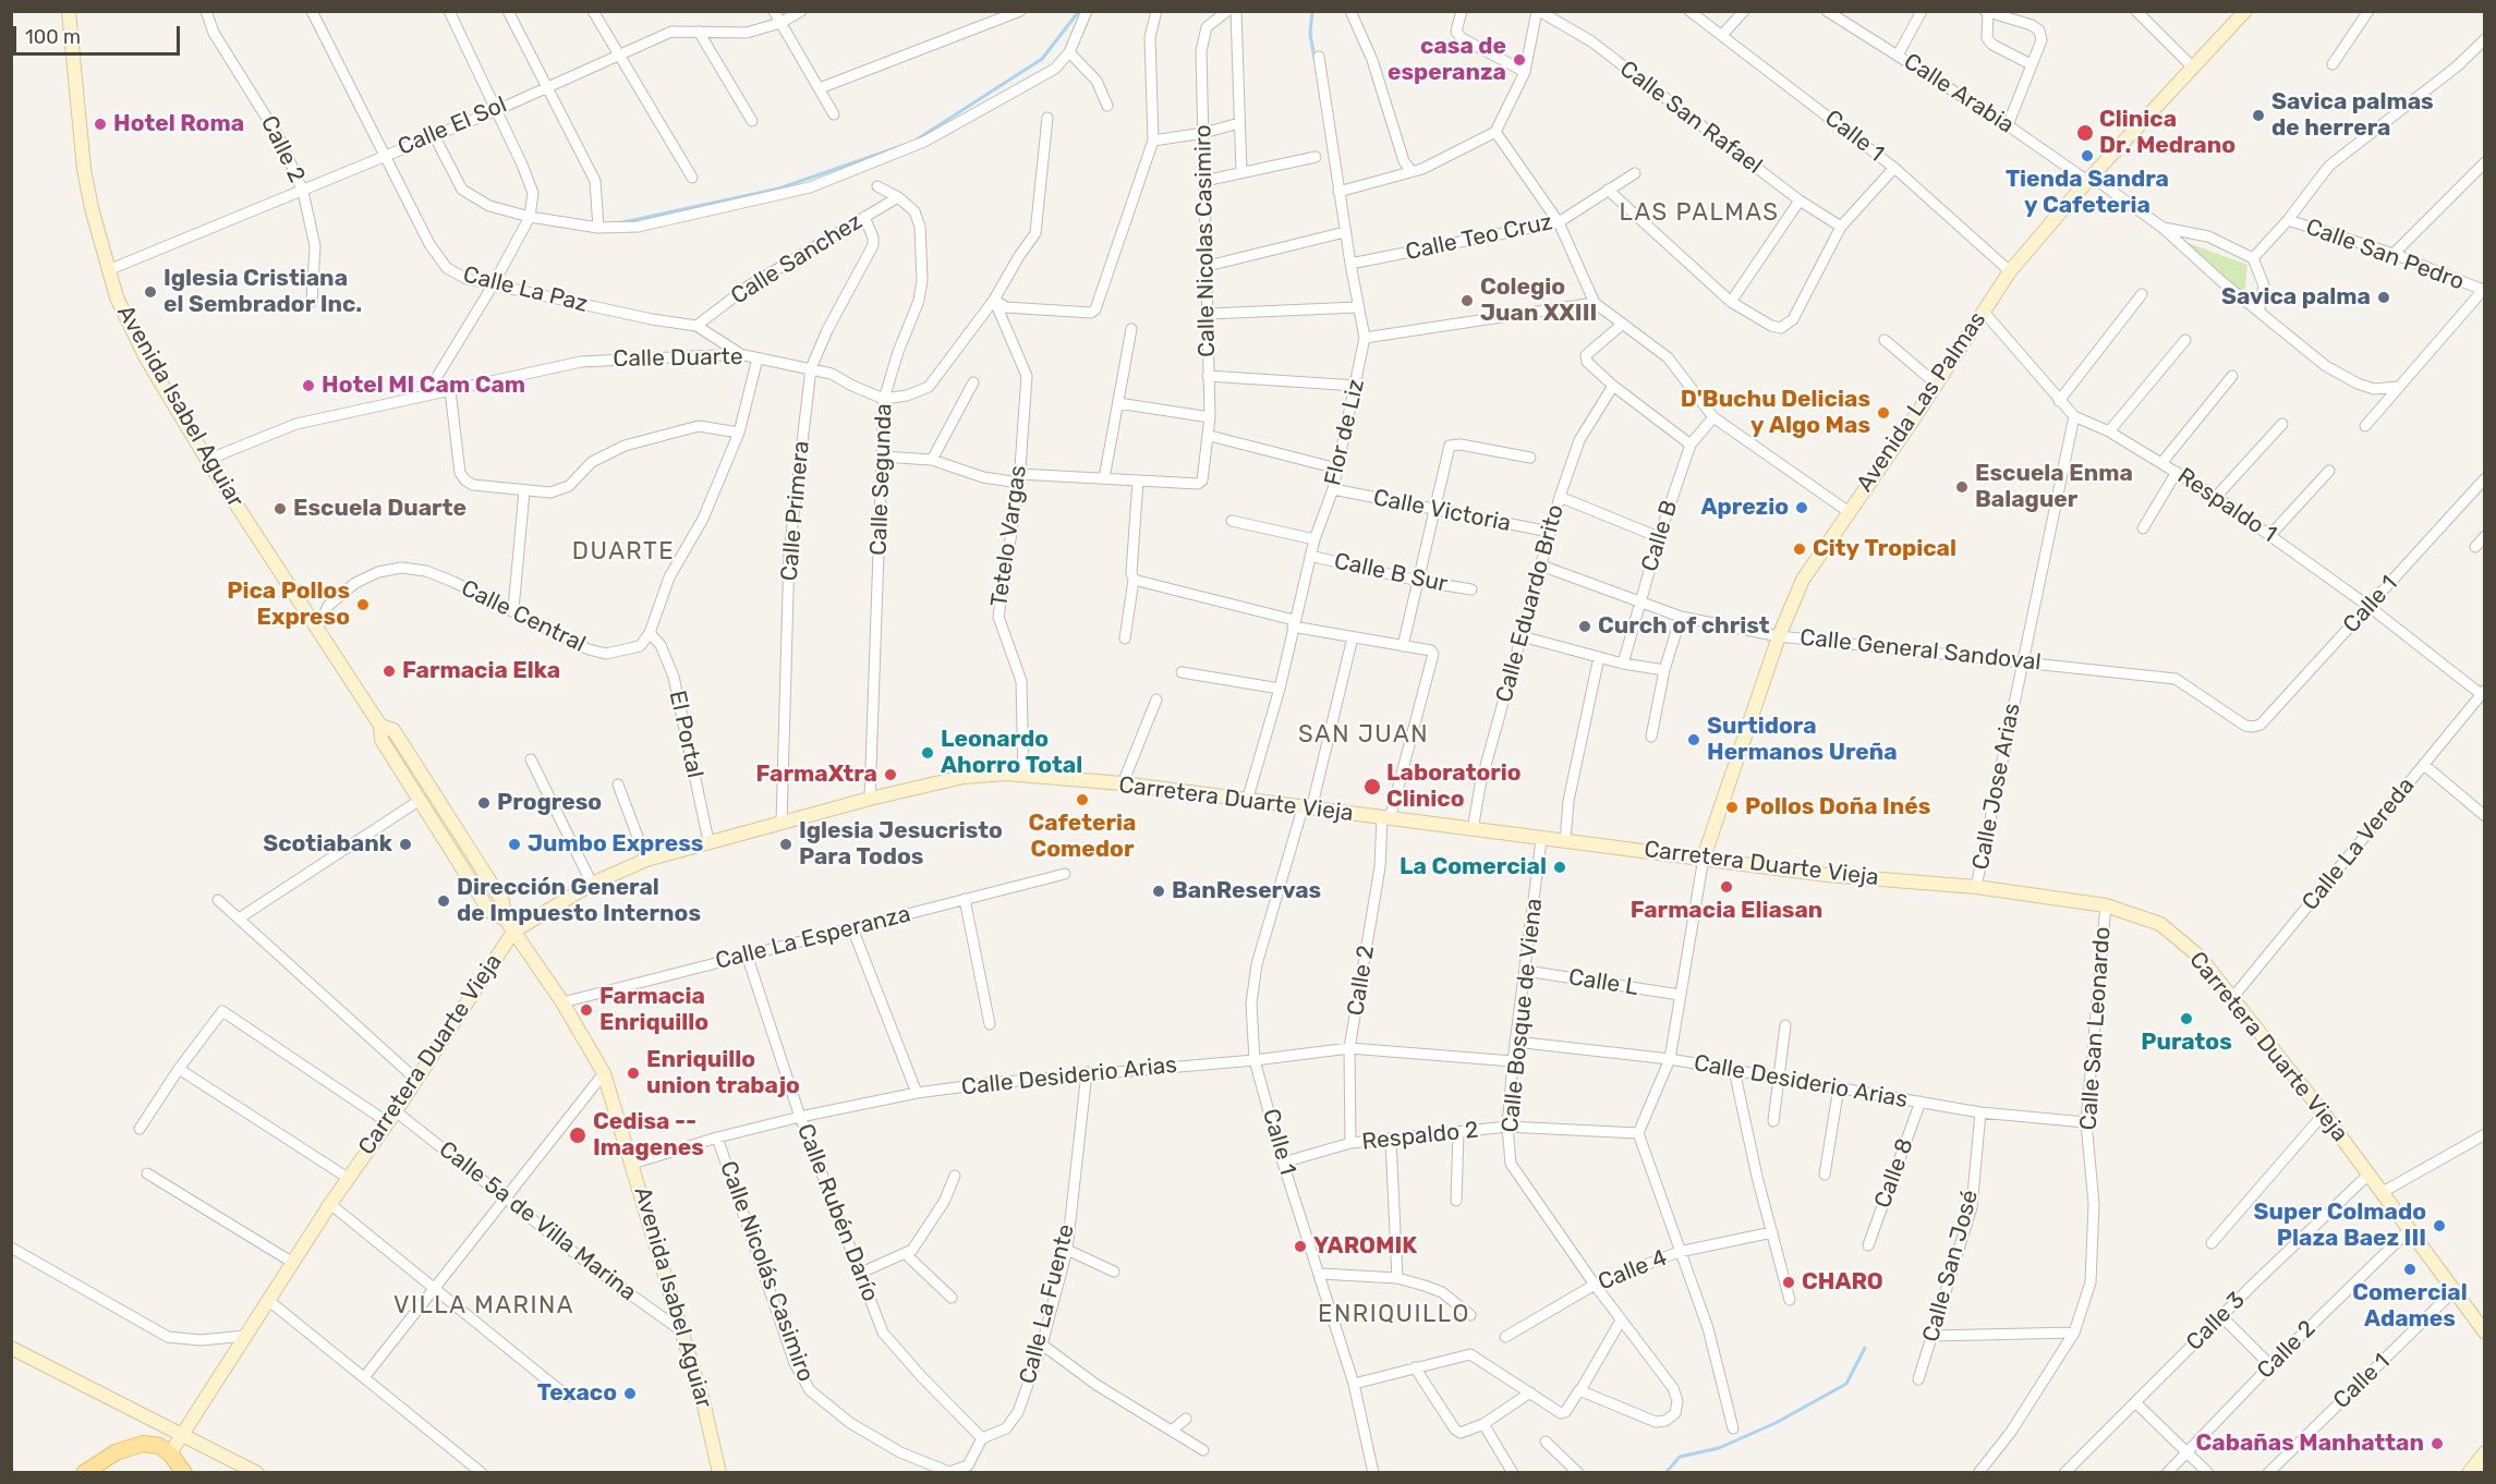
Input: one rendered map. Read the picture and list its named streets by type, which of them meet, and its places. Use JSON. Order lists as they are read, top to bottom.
{
  "streets": {
    "main road": ["Avenida Las Palmas", "Avenida Isabel Aguiar", "Carretera Duarte Vieja"],
    "street": [
      "Calle Arabia",
      "Calle San Rafael",
      "Calle El Sol",
      "Calle 1",
      "Calle 2",
      "Calle Teo Cruz",
      "Calle Nicolas Casimiro",
      "Calle San Pedro",
      "Calle Sanchez",
      "Calle La Paz",
      "Calle Duarte",
      "Flor de Liz",
      "Calle Segunda",
      "Respaldo 1",
      "Calle Primera",
      "Calle Victoria",
      "Tetelo Vargas",
      "Calle B",
      "Calle B Sur",
      "Calle Eduardo Brito",
      "Calle Central",
      "Calle General Sandoval",
      "El Portal",
      "Calle Jose Arias",
      "Calle La Vereda",
      "Calle La Esperanza",
      "Calle L",
      "Calle Bosque de Viena",
      "Calle San Leonardo",
      "Calle Desiderio Arias",
      "Respaldo 2",
      "Calle 8",
      "Calle Rubén Darío",
      "Calle 5a de Villa Marina",
      "Calle San José",
      "Calle 4",
      "Calle Nicolás Casimiro",
      "Calle La Fuente",
      "Calle 3"
    ]
  },
  "crossings": [
    ["Calle Arabia", "Avenida Las Palmas"],
    ["Calle El Sol", "Calle 2"],
    ["Calle El Sol", "Calle La Paz"],
    ["Calle El Sol", "Avenida Isabel Aguiar"],
    ["Calle 1", "Avenida Las Palmas"],
    ["Calle 1", "Respaldo 1"],
    ["Calle 1", "Calle General Sandoval"],
    ["Calle 1", "Carretera Duarte Vieja"],
    ["Calle 1", "Calle Desiderio Arias"],
    ["Calle 1", "Respaldo 2"],
    ["Calle 2", "Carretera Duarte Vieja"],
    ["Calle 2", "Calle Desiderio Arias"],
    ["Calle 2", "Respaldo 2"],
    ["Calle Teo Cruz", "Flor de Liz"],
    ["Calle Sanchez", "Calle La Paz"],
    ["Calle Sanchez", "Calle Segunda"],
    ["Calle Sanchez", "Calle Primera"],
    ["Calle Duarte", "Avenida Isabel Aguiar"],
    ["Calle Duarte", "Calle Segunda"],
    ["Calle Duarte", "Calle Primera"],
    ["Avenida Las Palmas", "Respaldo 1"],
    ["Avenida Las Palmas", "Calle General Sandoval"],
    ["Avenida Las Palmas", "Carretera Duarte Vieja"],
    ["Avenida Isabel Aguiar", "Calle Central"],
    ["Avenida Isabel Aguiar", "Carretera Duarte Vieja"],
    ["Avenida Isabel Aguiar", "Calle La Esperanza"],
    ["Avenida Isabel Aguiar", "Calle Desiderio Arias"],
    ["Avenida Isabel Aguiar", "Calle 5a de Villa Marina"],
    ["Flor de Liz", "Calle Victoria"],
    ["Flor de Liz", "Calle B Sur"],
    ["Flor de Liz", "Carretera Duarte Vieja"],
    ["Calle Segunda", "Carretera Duarte Vieja"],
    ["Respaldo 1", "Calle Jose Arias"],
    ["Respaldo 1", "Calle La Vereda"],
    ["Calle Primera", "Carretera Duarte Vieja"],
    ["Calle Victoria", "Calle Eduardo Brito"],
    ["Tetelo Vargas", "Carretera Duarte Vieja"],
    ["Calle B", "Calle General Sandoval"],
    ["Calle Eduardo Brito", "Calle General Sandoval"],
    ["Calle Eduardo Brito", "Carretera Duarte Vieja"],
    ["Calle Central", "El Portal"],
    ["Calle General Sandoval", "Calle Jose Arias"],
    ["El Portal", "Carretera Duarte Vieja"],
    ["Calle Jose Arias", "Carretera Duarte Vieja"],
    ["Carretera Duarte Vieja", "Calle La Vereda"],
    ["Carretera Duarte Vieja", "Calle Bosque de Viena"],
    ["Carretera Duarte Vieja", "Calle San Leonardo"],
    ["Carretera Duarte Vieja", "Calle 5a de Villa Marina"],
    ["Carretera Duarte Vieja", "Calle 3"],
    ["Calle La Esperanza", "Calle Rubén Darío"],
    ["Calle L", "Calle Bosque de Viena"],
    ["Calle Bosque de Viena", "Calle Desiderio Arias"],
    ["Calle Bosque de Viena", "Respaldo 2"],
    ["Calle Bosque de Viena", "Calle 4"],
    ["Calle San Leonardo", "Calle Desiderio Arias"],
    ["Calle Desiderio Arias", "Calle 8"],
    ["Calle Desiderio Arias", "Calle Rubén Darío"],
    ["Calle Desiderio Arias", "Calle San José"],
    ["Calle Desiderio Arias", "Calle Nicolás Casimiro"],
    ["Calle Desiderio Arias", "Calle La Fuente"],
    ["Calle Rubén Darío", "Calle Nicolás Casimiro"],
    ["Calle Rubén Darío", "Calle La Fuente"],
    ["Calle Nicolás Casimiro", "Calle La Fuente"]
  ],
  "districts": [
    "LAS PALMAS",
    "DUARTE",
    "SAN JUAN",
    "VILLA MARINA",
    "ENRIQUILLO"
  ],
  "places": [
    "casa de esperanza",
    "Savica palmas de herrera",
    "Hotel Roma",
    "Clinica Dr. Medrano",
    "Tienda Sandra y Cafeteria",
    "Iglesia Cristiana el Sembrador Inc.",
    "Savica palma",
    "Colegio Juan XXIII",
    "Hotel MI Cam Cam",
    "D'Buchu Delicias y Algo Mas",
    "Escuela Enma Balaguer",
    "Aprezio",
    "Escuela Duarte",
    "City Tropical",
    "Pica Pollos Expreso",
    "Curch of christ",
    "Farmacia Elka",
    "Surtidora Hermanos Ureña",
    "Leonardo Ahorro Total",
    "FarmaXtra",
    "Laboratorio Clinico",
    "Cafeteria Comedor",
    "Progreso",
    "Pollos Doña Inés",
    "Scotiabank",
    "Jumbo Express",
    "Iglesia Jesucristo Para Todos",
    "La Comercial",
    "Farmacia Eliasan",
    "BanReservas",
    "Dirección General de Impuesto Internos",
    "Farmacia Enriquillo",
    "Puratos",
    "Enriquillo union trabajo",
    "Cedisa -- Imagenes",
    "Super Colmado Plaza Baez III",
    "YAROMIK",
    "Comercial Adames",
    "CHARO",
    "Texaco",
    "Cabañas Manhattan"
  ],
  "scale_bar": "100 m"
}
